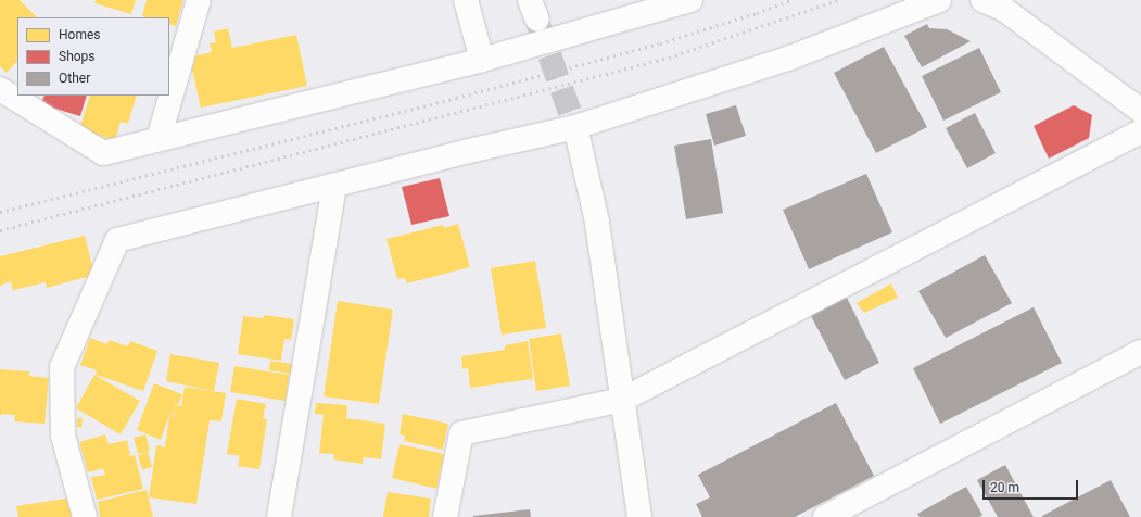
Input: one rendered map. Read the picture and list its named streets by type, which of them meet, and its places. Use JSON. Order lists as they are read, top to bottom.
{
  "legend": ["Homes", "Shops", "Other"],
  "scale_bar": "20 m"
}
